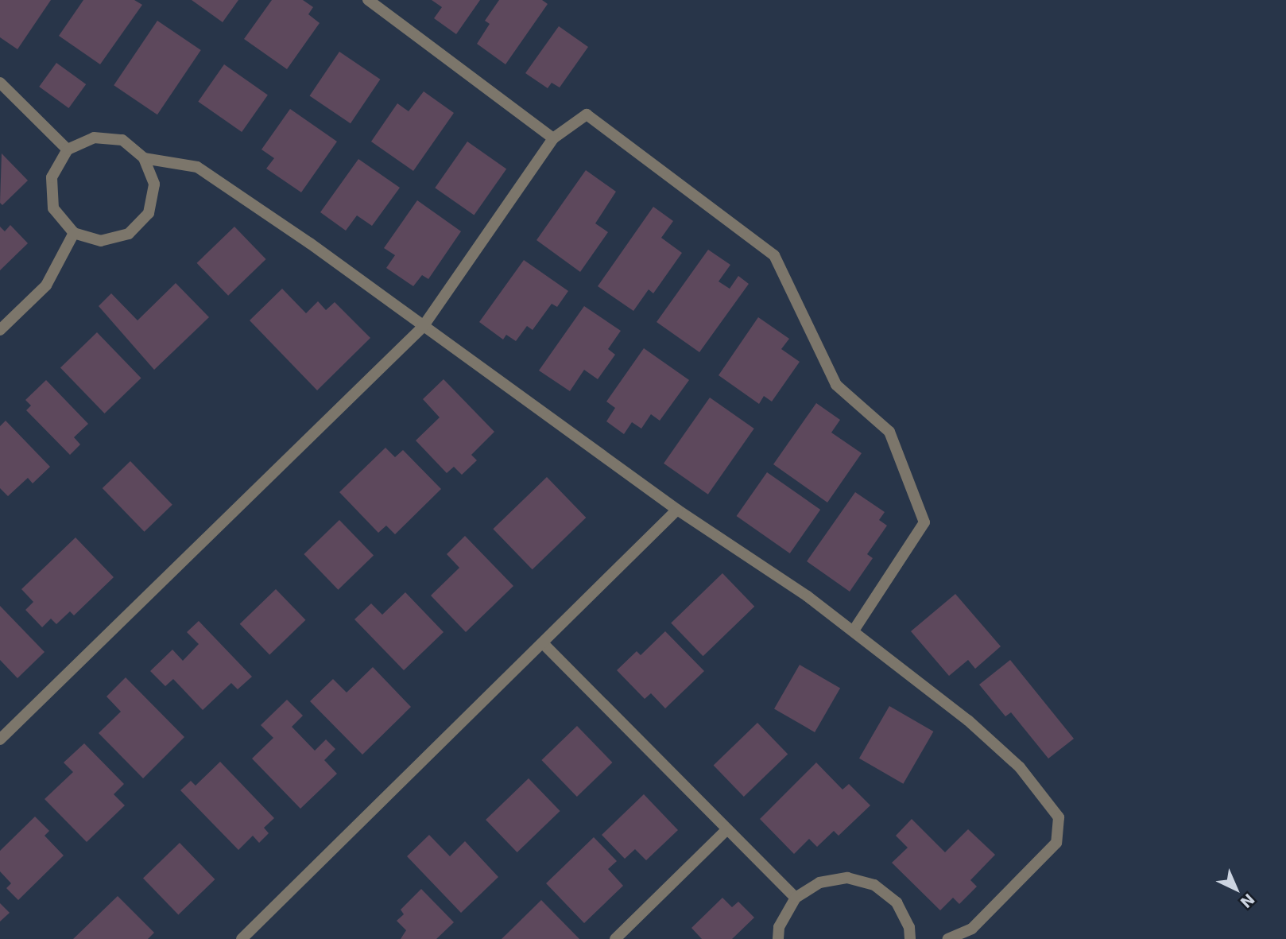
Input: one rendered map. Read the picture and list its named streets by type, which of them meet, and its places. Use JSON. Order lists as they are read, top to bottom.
{
  "north": "bottom right"
}
